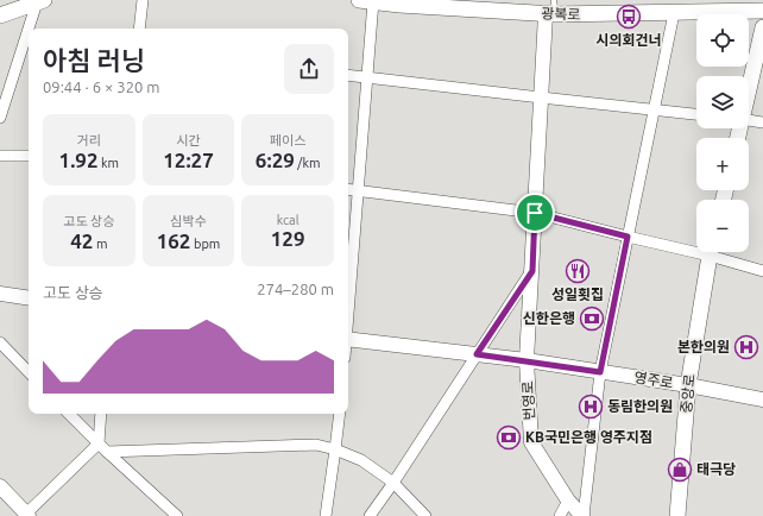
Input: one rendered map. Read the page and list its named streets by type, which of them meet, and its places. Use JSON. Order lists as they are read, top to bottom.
{
  "streets": {
    "main road": ["광복로", "중앙로"],
    "street": ["영주로", "번영로"]
  },
  "crossings": [
    ["광복로", "번영로"],
    ["영주로", "중앙로"],
    ["영주로", "번영로"]
  ],
  "places": {
    "bus stop": ["시의회건너"],
    "restaurant": ["성일횟집"],
    "bank": ["신한은행", "KB국민은행 영주지점"],
    "hospital": ["본한의원", "동림한의원"],
    "shop": ["태극당"]
  },
  "page": {
    "map_buttons": ["+", "−"],
    "heading": ["아침 러닝", "09:44 · 6 × 320 m"],
    "stats": [
      ["거리", "1.92 km"],
      ["시간", "12:27"],
      ["페이스", "6:29 /km"],
      ["고도 상승", "42 m"],
      ["심박수", "162 bpm"],
      ["kcal", "129"]
    ],
    "chart": ["고도 상승", "274–280 m"]
  }
}
